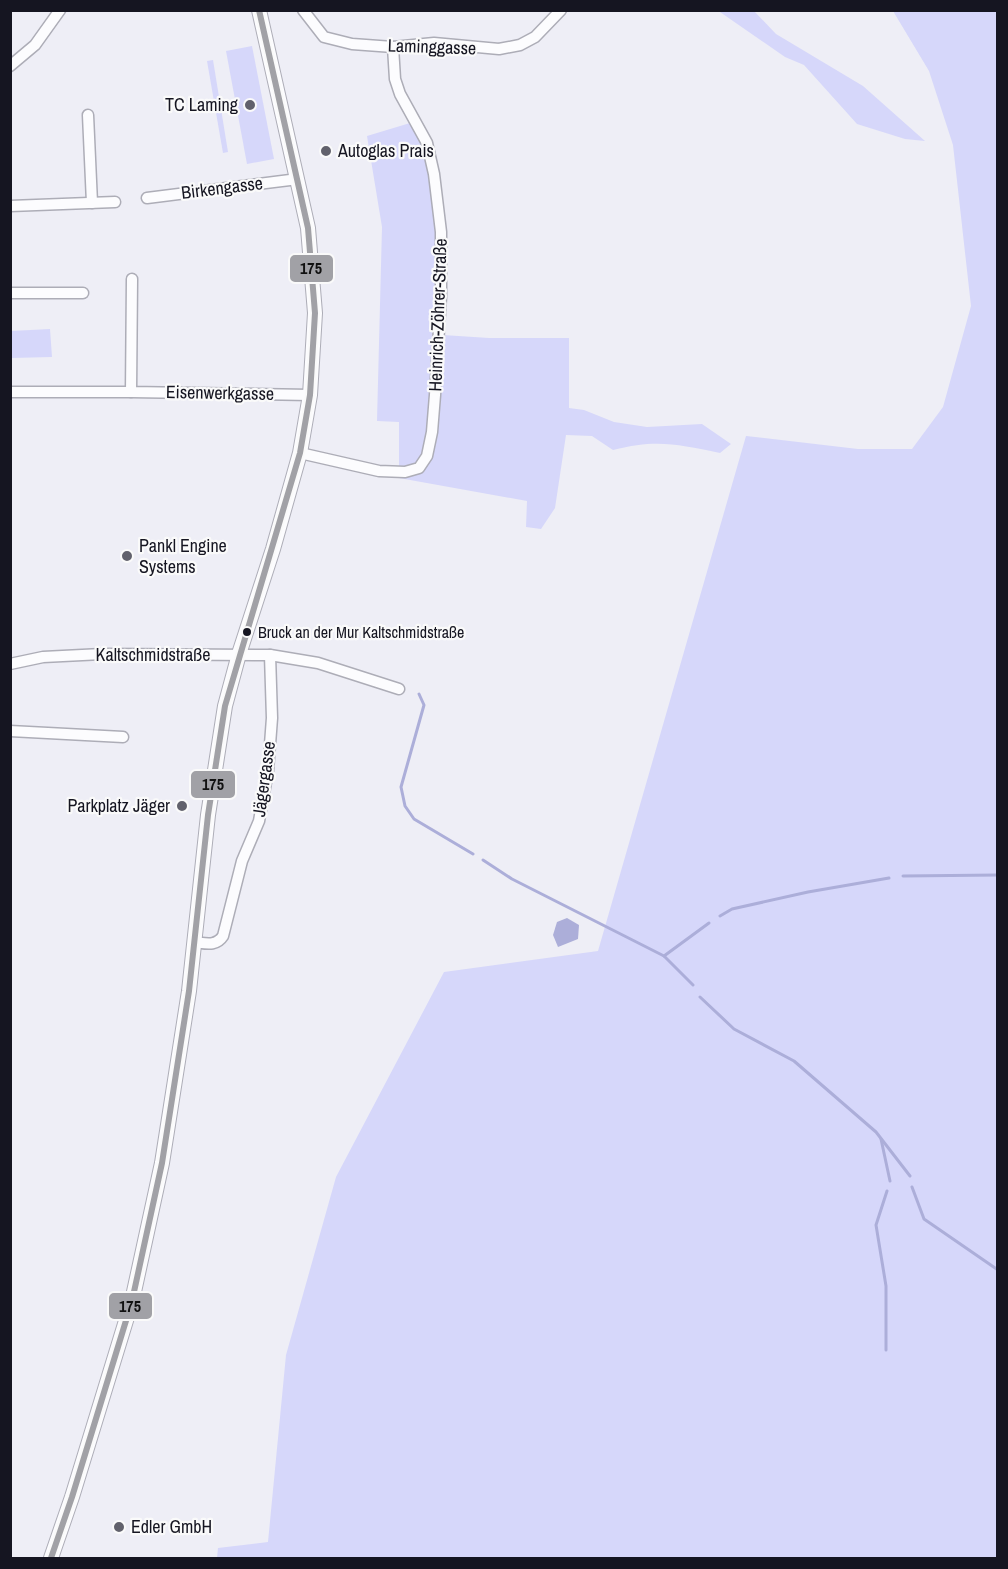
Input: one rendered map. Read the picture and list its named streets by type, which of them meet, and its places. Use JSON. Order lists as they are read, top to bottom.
{
  "streets": {
    "street": [
      "Laminggasse",
      "Birkengasse",
      "Heinrich-Zöhrer-Straße",
      "Eisenwerkgasse",
      "Kaltschmidstraße",
      "Jägergasse"
    ]
  },
  "crossings": [
    ["Laminggasse", "Heinrich-Zöhrer-Straße"],
    ["Kaltschmidstraße", "Jägergasse"]
  ],
  "places": [
    "TC Laming",
    "Autoglas Prais",
    "Pankl Engine Systems",
    "Bruck an der Mur Kaltschmidstraße",
    "Parkplatz Jäger",
    "Edler GmbH"
  ],
  "lines": ["transit line 175"]
}
